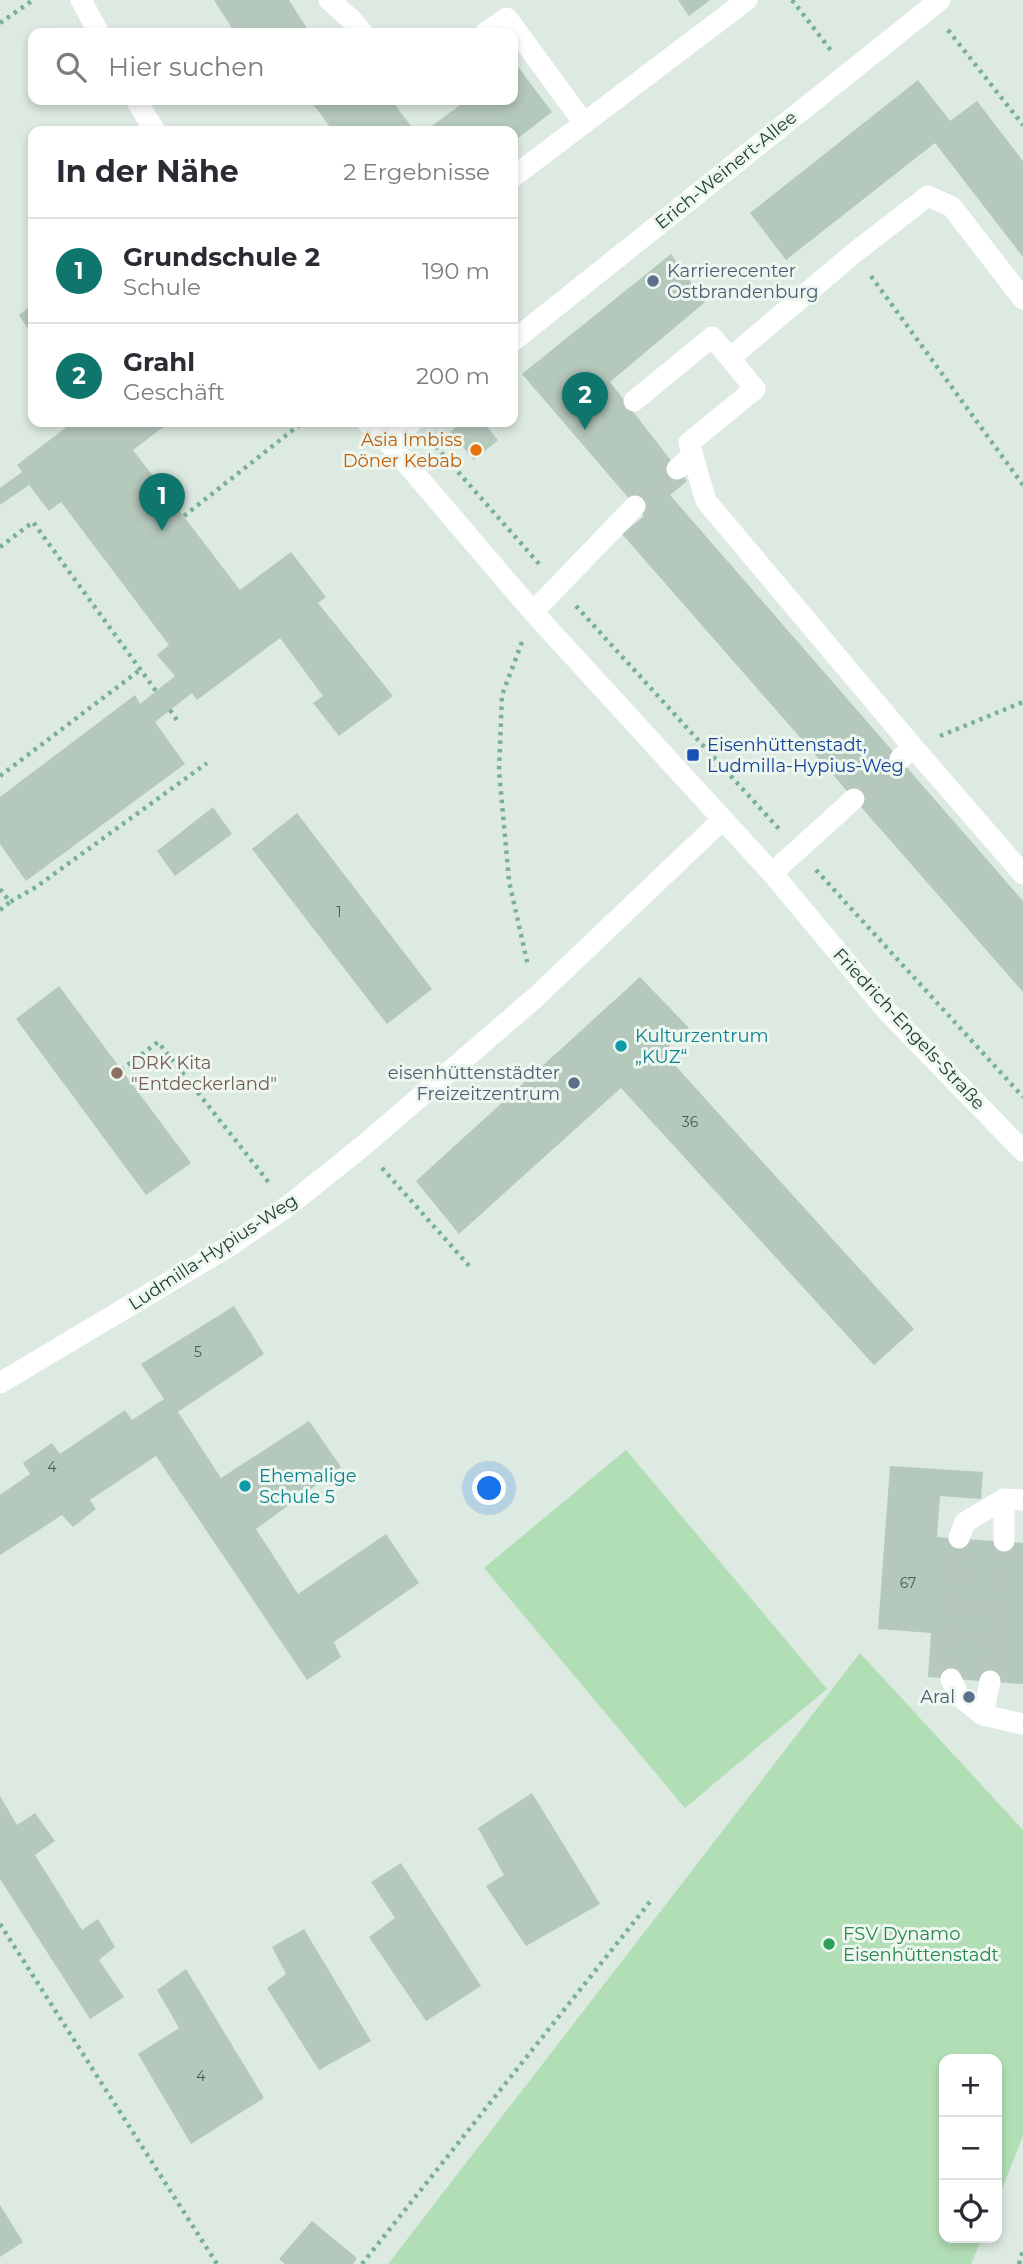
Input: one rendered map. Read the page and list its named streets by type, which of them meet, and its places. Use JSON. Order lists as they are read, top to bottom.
{
  "streets": {
    "street": ["Erich-Weinert-Allee", "Friedrich-Engels-Straße", "Ludmilla-Hypius-Weg"]
  },
  "crossings": [
    ["Friedrich-Engels-Straße", "Ludmilla-Hypius-Weg"]
  ],
  "places": {
    "other": [
      "Karrierecenter Ostbrandenburg",
      "Asia Imbiss Döner Kebab",
      "Kulturzentrum „KUZ“",
      "DRK Kita \"Entdeckerland\"",
      "eisenhüttenstädter Freizeitzentrum",
      "Ehemalige Schule 5",
      "Aral",
      "FSV Dynamo Eisenhüttenstadt"
    ],
    "transit": ["Eisenhüttenstadt, Ludmilla-Hypius-Weg"]
  },
  "house_numbers": [
    "1",
    "36",
    "5",
    "4",
    "67",
    "4"
  ],
  "page": {
    "search": "Hier suchen",
    "heading": ["In der Nähe", "2 Ergebnisse"],
    "list": [
      {
        "mark": "1",
        "name": "Grundschule 2",
        "note": "Schule",
        "value": "190 m"
      },
      {
        "mark": "2",
        "name": "Grahl",
        "note": "Geschäft",
        "value": "200 m"
      }
    ],
    "pins": ["2", "1"],
    "map_buttons": ["+", "−"]
  }
}
